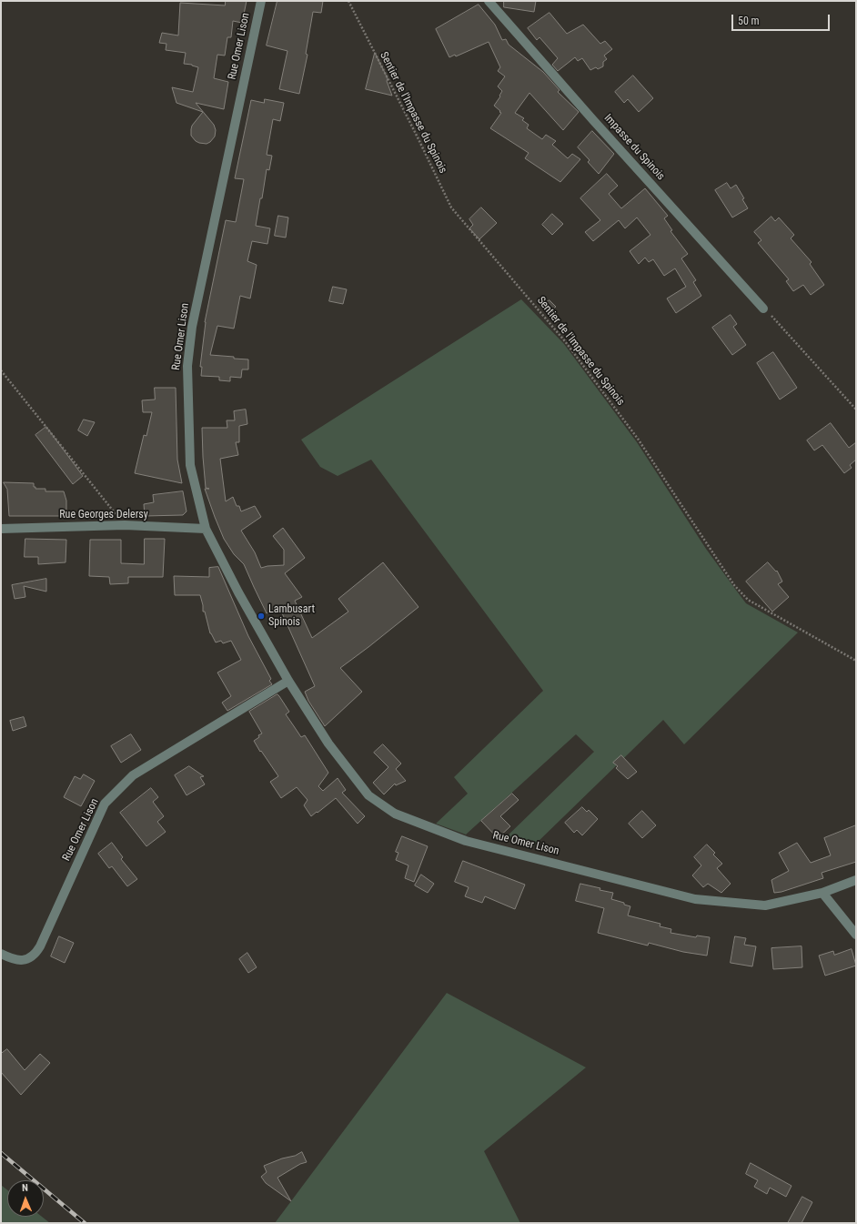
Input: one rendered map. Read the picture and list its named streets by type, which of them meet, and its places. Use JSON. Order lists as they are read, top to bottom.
{
  "streets": {
    "street": ["Rue Omer Lison", "Impasse du Spinois", "Rue Georges Delersy"],
    "path": ["Sentier de l'Impasse du Spinois"]
  },
  "crossings": [
    ["Rue Omer Lison", "Rue Georges Delersy"]
  ],
  "places": ["Lambusart Spinois"],
  "scale_bar": "50 m",
  "north": "top"
}
